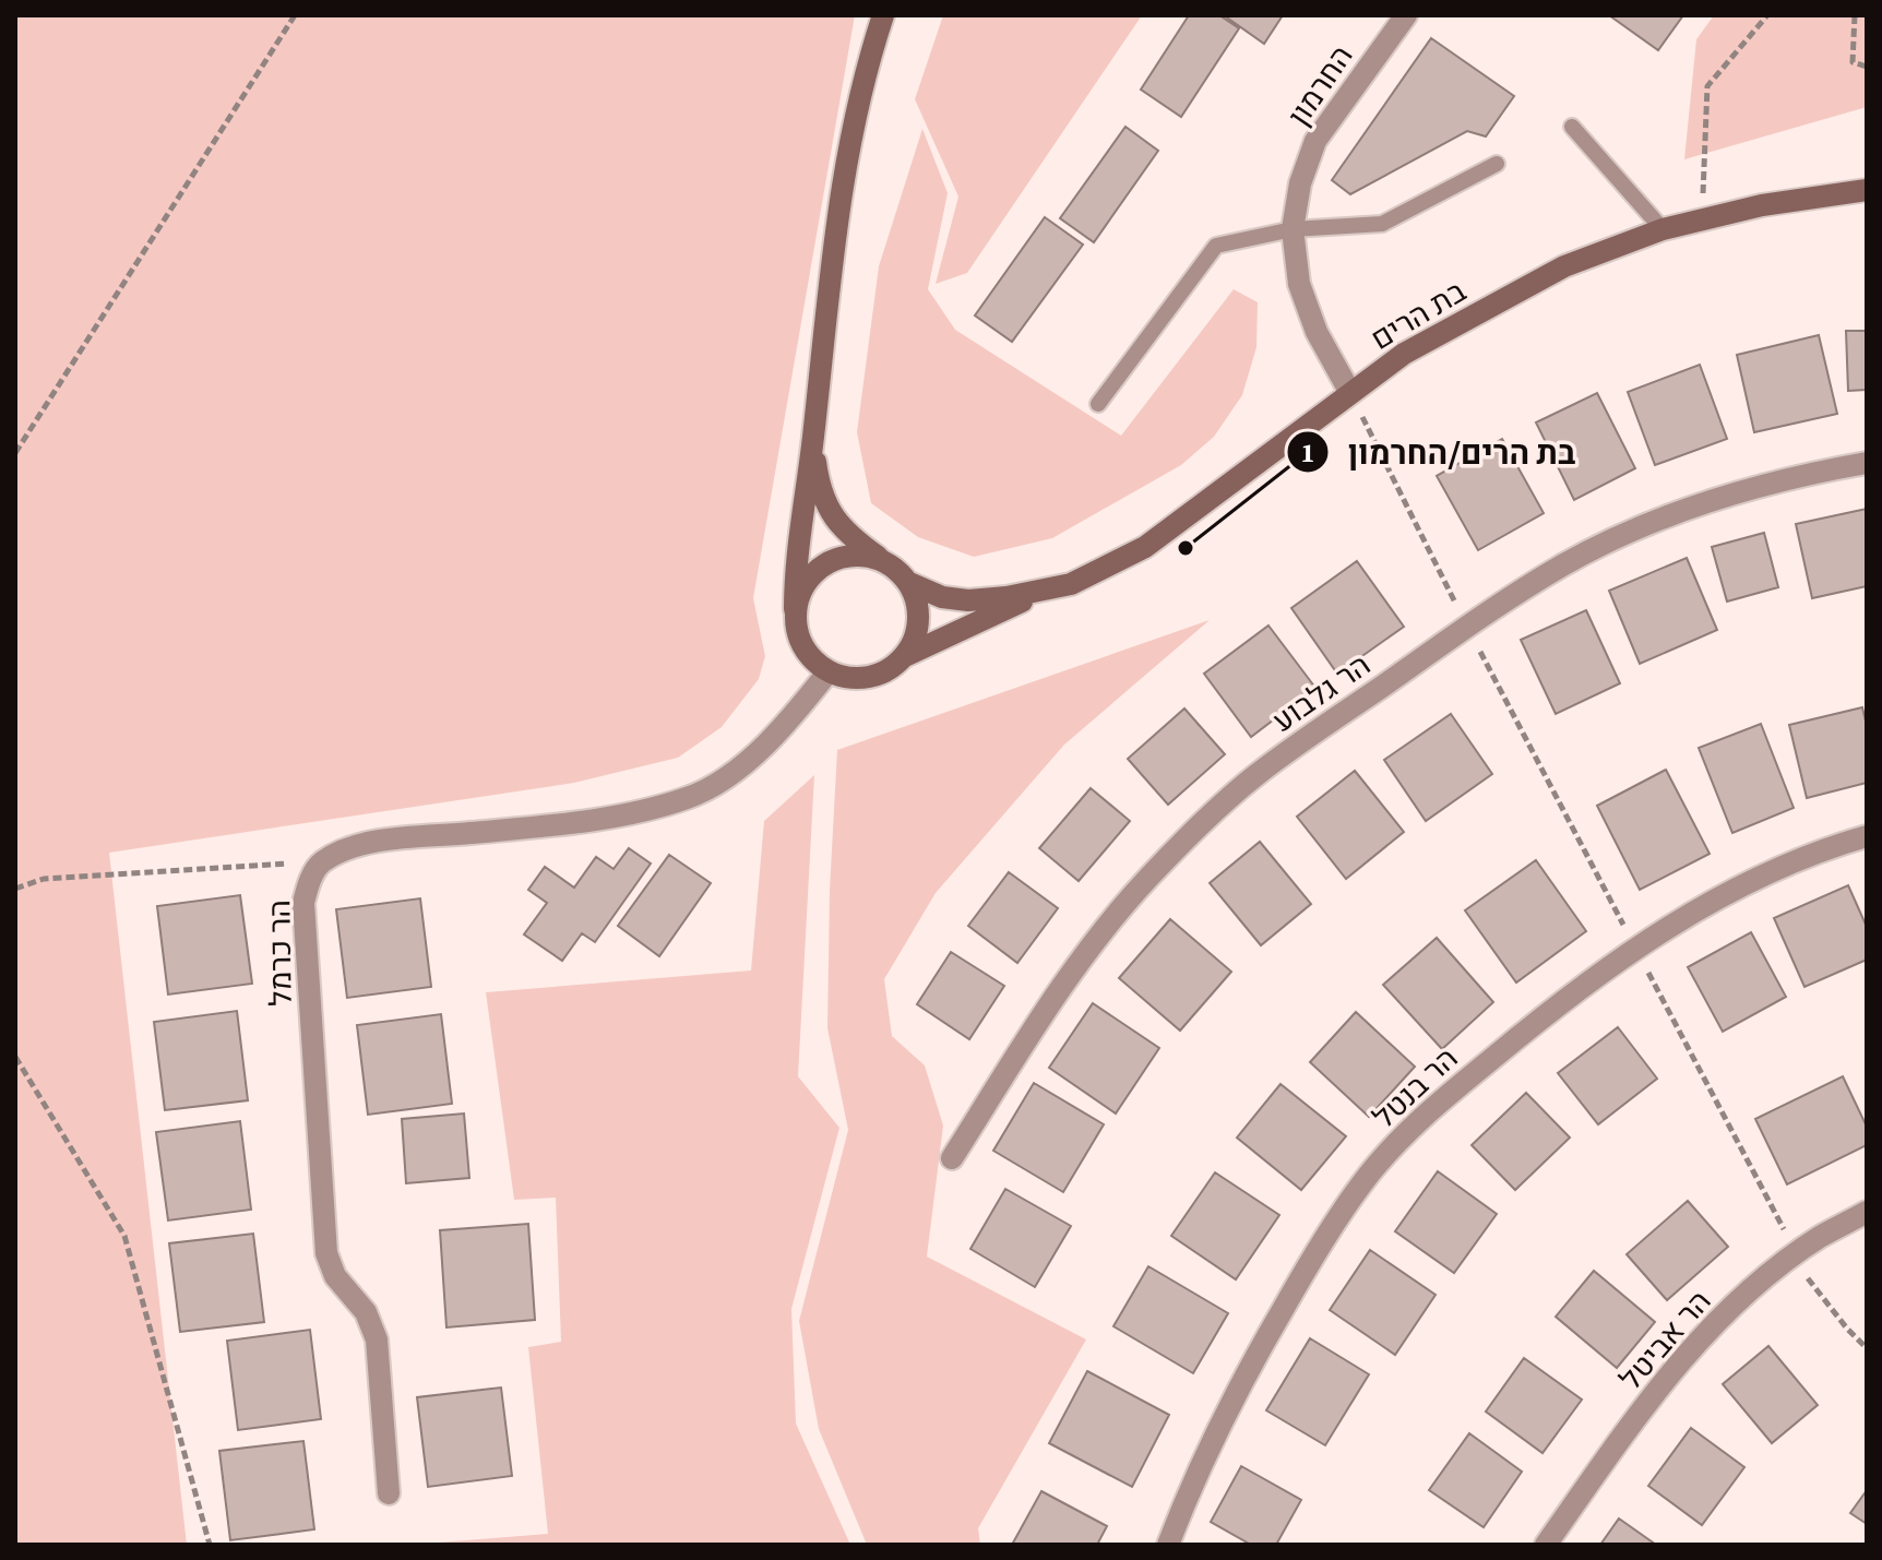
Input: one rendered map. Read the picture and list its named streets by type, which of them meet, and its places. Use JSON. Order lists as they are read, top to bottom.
{
  "streets": {
    "street": [
      "החרמון",
      "בת הרים",
      "הר גלבוע",
      "הר כרמל",
      "הר בנטל",
      "הר אביטל"
    ]
  },
  "crossings": [
    ["החרמון", "בת הרים"],
    ["בת הרים", "הר כרמל"]
  ],
  "places": ["בת הרים/החרמון"]
}
